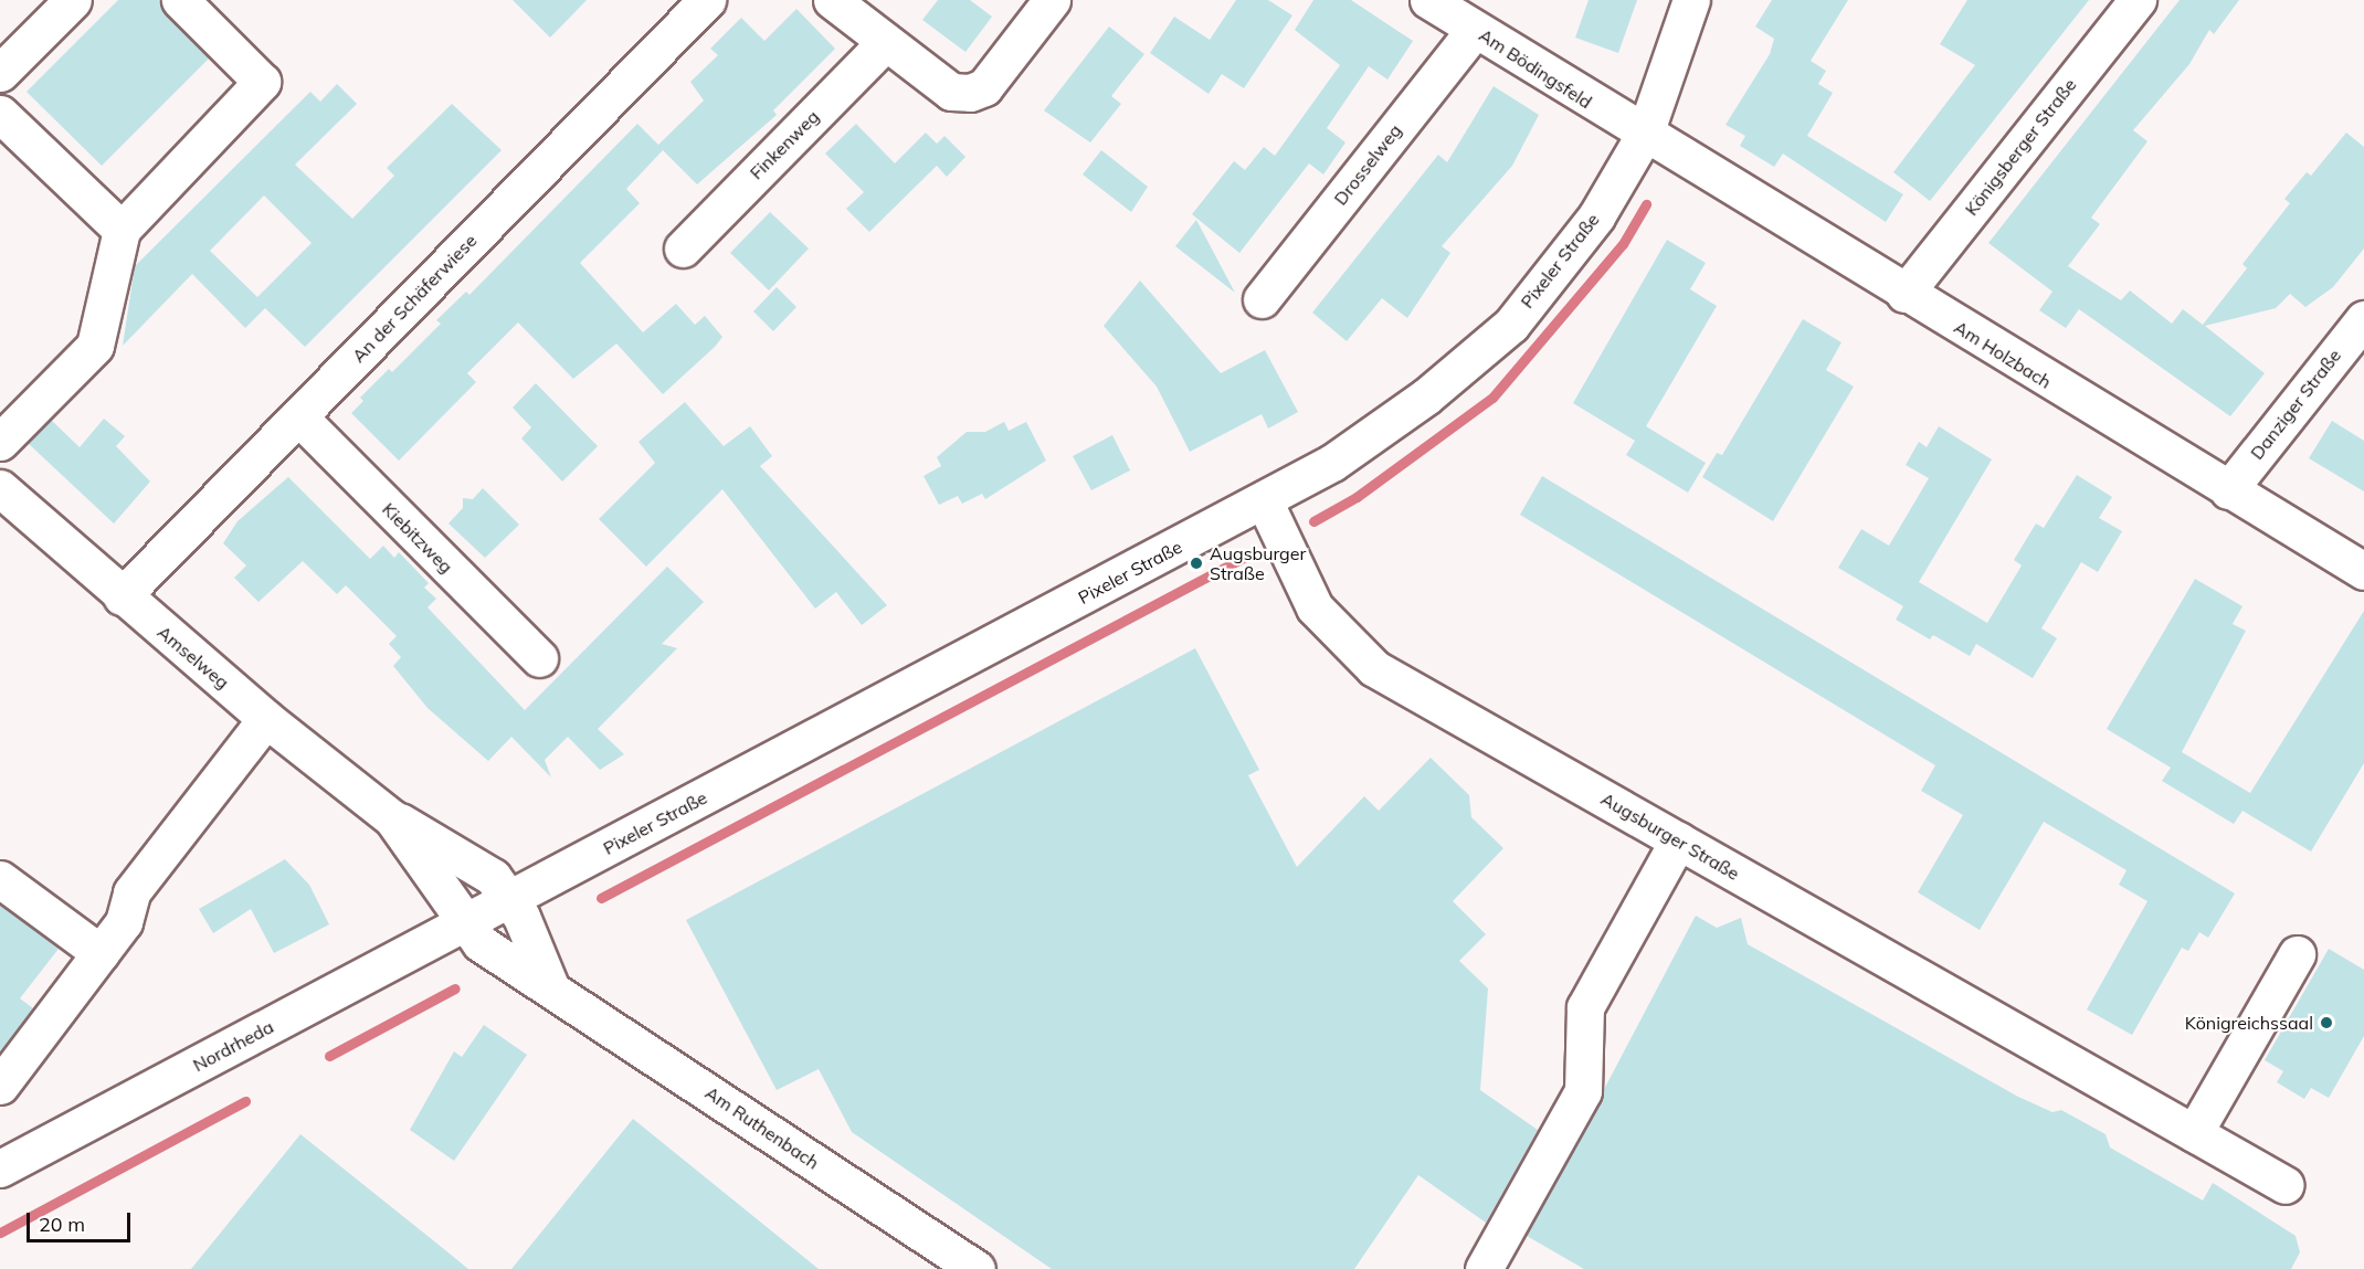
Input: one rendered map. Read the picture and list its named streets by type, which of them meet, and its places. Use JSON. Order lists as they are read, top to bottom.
{
  "streets": {
    "street": [
      "Am Bödingsfeld",
      "Finkenweg",
      "Königsberger Straße",
      "Drosselweg",
      "Pixeler Straße",
      "An der Schäferwiese",
      "Am Holzbach",
      "Danziger Straße",
      "Kiebitzweg",
      "Amselweg",
      "Augsburger Straße",
      "Nordrheda",
      "Am Ruthenbach"
    ]
  },
  "crossings": [
    ["Am Bödingsfeld", "Drosselweg"],
    ["Am Bödingsfeld", "Pixeler Straße"],
    ["Am Bödingsfeld", "Am Holzbach"],
    ["Königsberger Straße", "Am Holzbach"],
    ["Pixeler Straße", "Am Holzbach"],
    ["Pixeler Straße", "Amselweg"],
    ["Pixeler Straße", "Augsburger Straße"],
    ["Pixeler Straße", "Nordrheda"],
    ["Pixeler Straße", "Am Ruthenbach"],
    ["An der Schäferwiese", "Kiebitzweg"],
    ["An der Schäferwiese", "Amselweg"],
    ["Am Holzbach", "Danziger Straße"],
    ["Amselweg", "Nordrheda"],
    ["Amselweg", "Am Ruthenbach"],
    ["Nordrheda", "Am Ruthenbach"]
  ],
  "places": ["Augsburger Straße", "Königreichssaal"],
  "scale_bar": "20 m"
}
